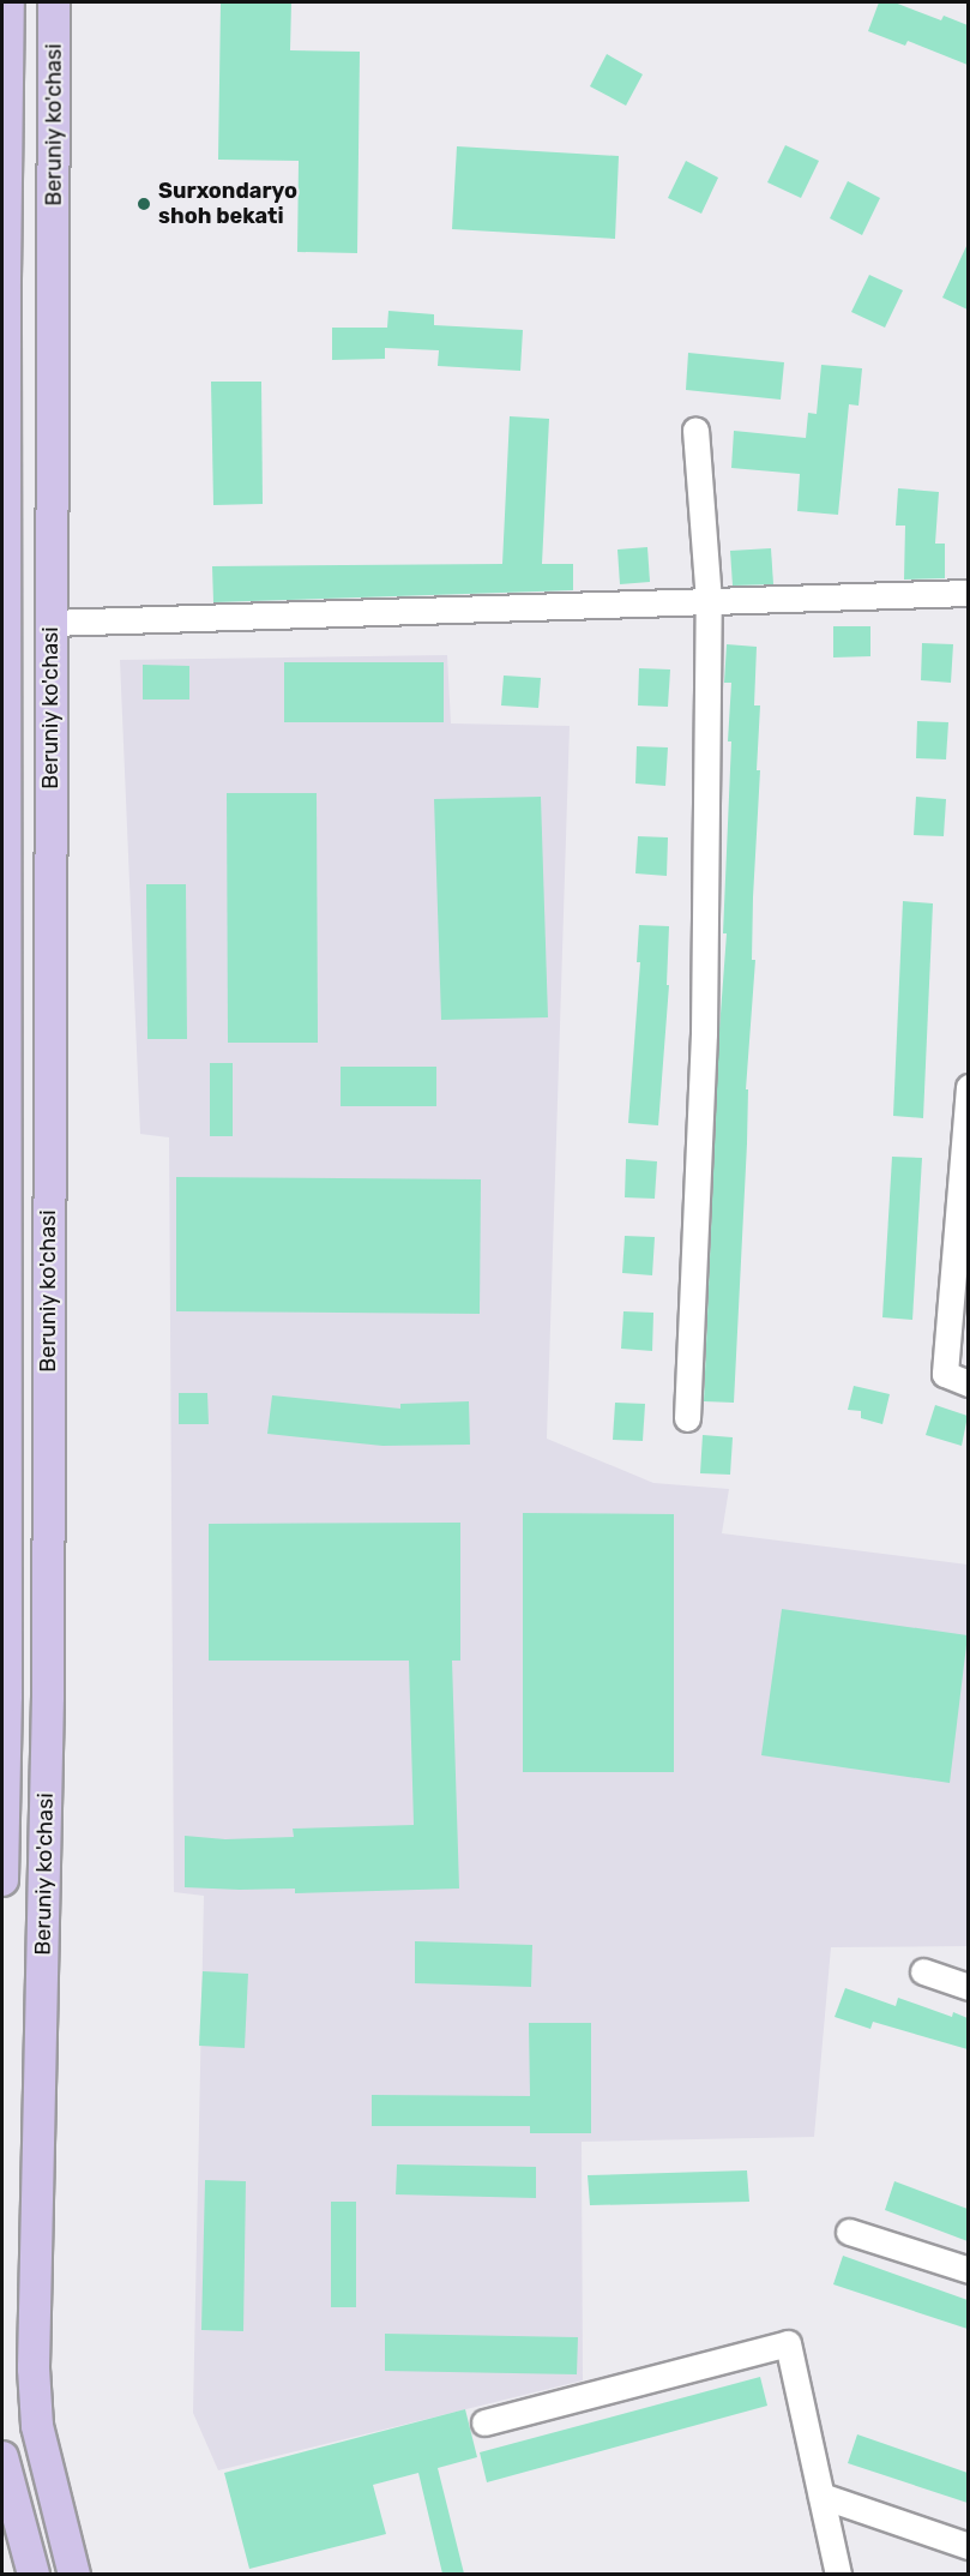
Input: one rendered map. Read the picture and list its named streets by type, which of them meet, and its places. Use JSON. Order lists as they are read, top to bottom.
{
  "streets": {
    "main road": ["Beruniy ko'chasi"]
  },
  "places": ["Surxondaryo shoh bekati"]
}
